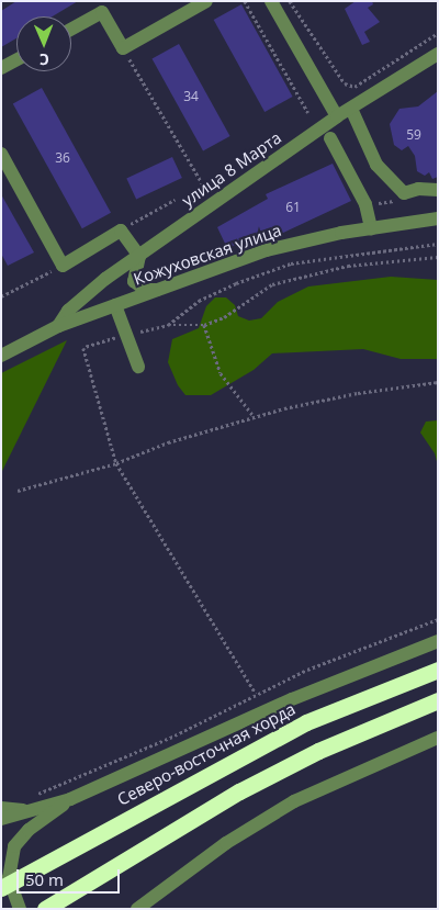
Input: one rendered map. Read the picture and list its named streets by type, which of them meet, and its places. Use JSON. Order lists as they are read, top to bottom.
{
  "streets": {
    "highway": ["Северо-восточная хорда"],
    "street": ["улица 8 Марта", "Кожуховская улица"]
  },
  "crossings": [
    ["улица 8 Марта", "Кожуховская улица"]
  ],
  "house_numbers": [
    "34",
    "59",
    "36",
    "61"
  ],
  "scale_bar": "50 m",
  "north": "bottom"
}
